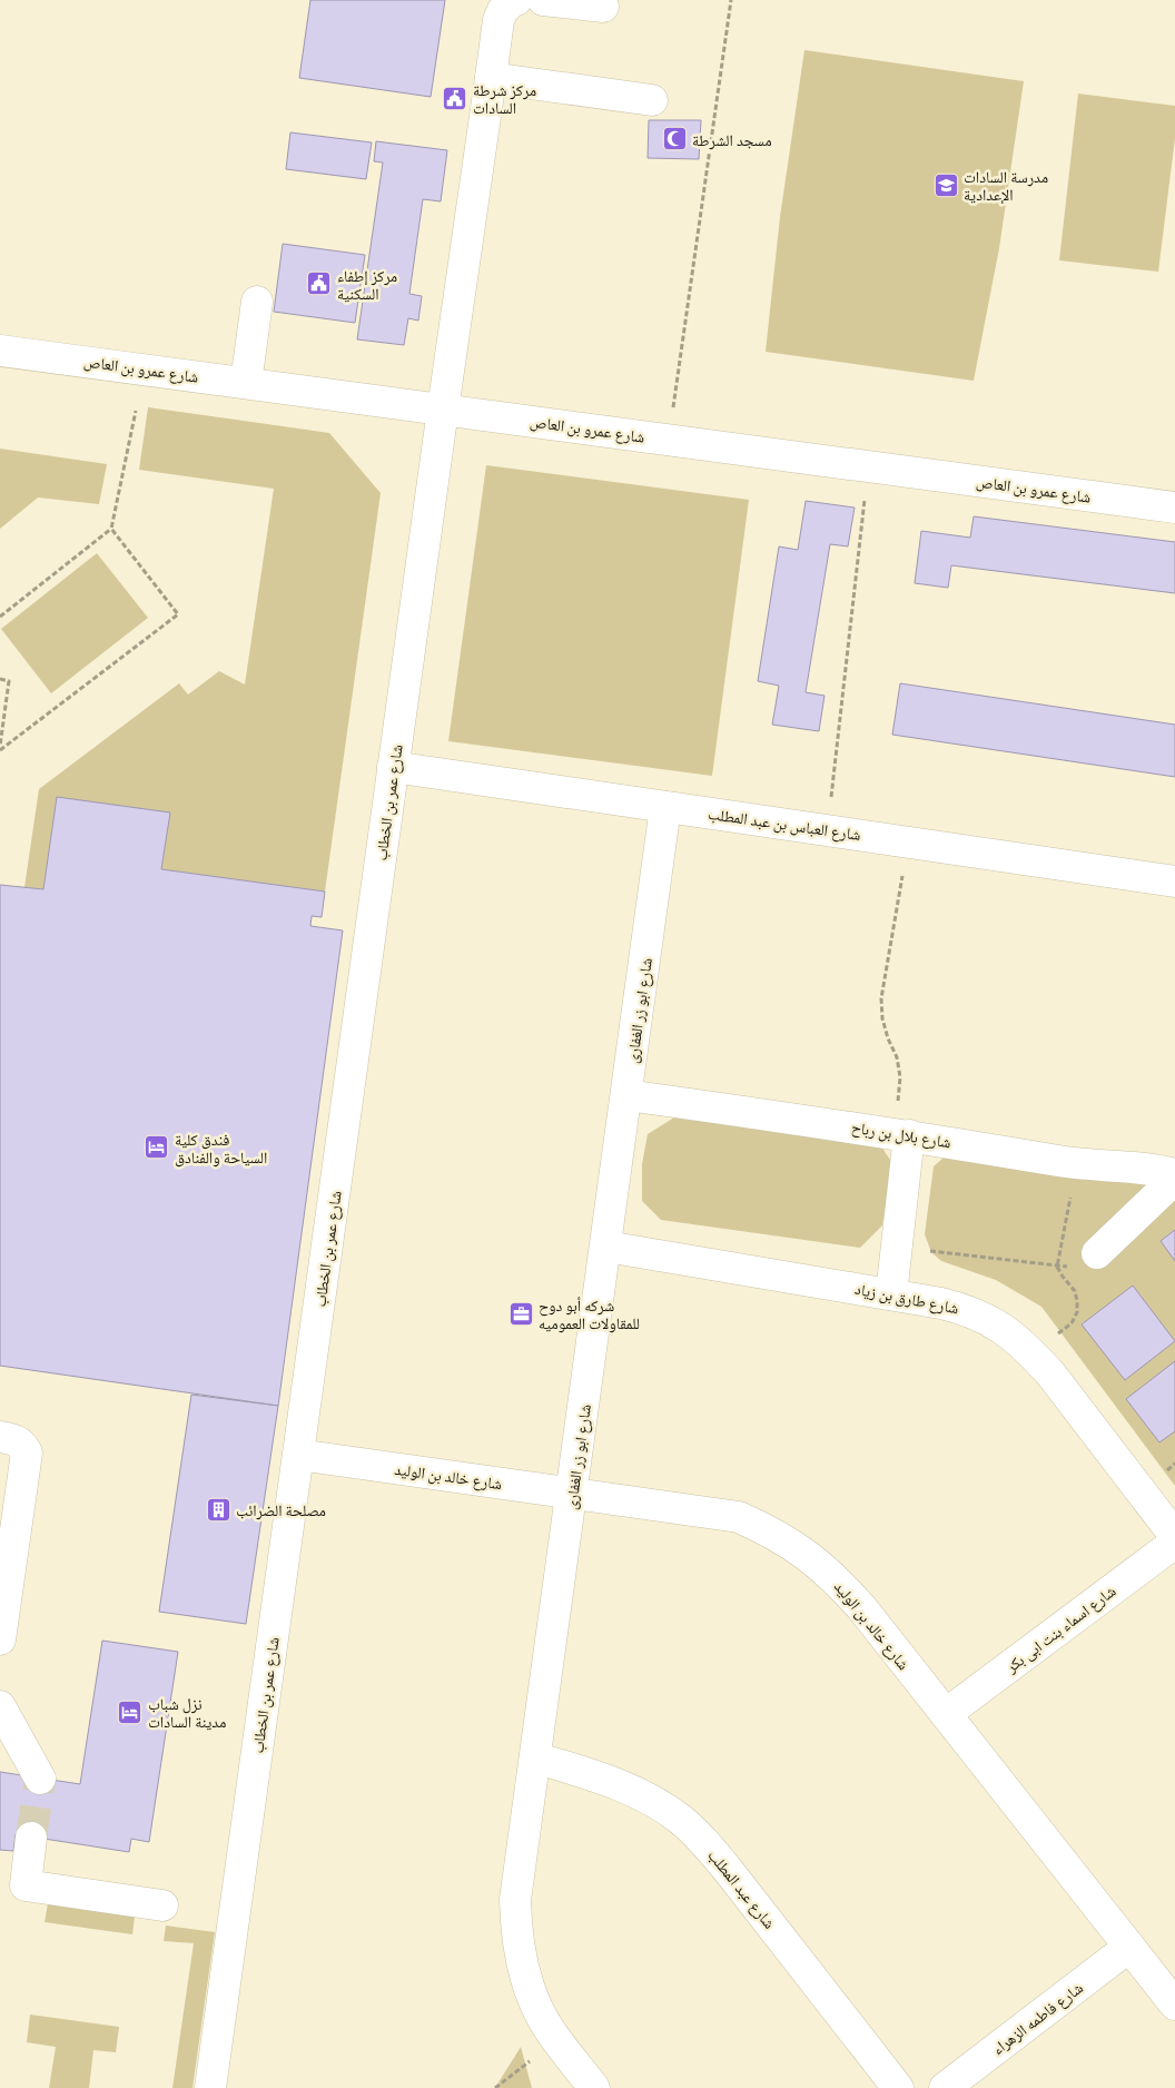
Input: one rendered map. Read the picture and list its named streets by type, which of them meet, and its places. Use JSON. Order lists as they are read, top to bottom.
{
  "streets": {
    "street": [
      "شارع عمرو بن العاص",
      "شارع عمر بن الخطاب",
      "شارع العباس بن عبد المطلب",
      "شارع ابو زر الغفارى",
      "شارع بلال بن رباح",
      "شارع طارق بن زياد",
      "شارع خالد بن الوليد",
      "شارع اسماء بنت ابى بكر",
      "شارع عبد المطلب",
      "شارع فاطمه الزهراء"
    ]
  },
  "crossings": [
    ["شارع عمرو بن العاص", "شارع عمر بن الخطاب"],
    ["شارع عمر بن الخطاب", "شارع العباس بن عبد المطلب"],
    ["شارع عمر بن الخطاب", "شارع خالد بن الوليد"],
    ["شارع العباس بن عبد المطلب", "شارع ابو زر الغفارى"],
    ["شارع ابو زر الغفارى", "شارع بلال بن رباح"],
    ["شارع ابو زر الغفارى", "شارع طارق بن زياد"],
    ["شارع ابو زر الغفارى", "شارع خالد بن الوليد"],
    ["شارع ابو زر الغفارى", "شارع عبد المطلب"],
    ["شارع خالد بن الوليد", "شارع اسماء بنت ابى بكر"],
    ["شارع خالد بن الوليد", "شارع فاطمه الزهراء"]
  ],
  "places": {
    "public building": ["مركز شرطة السادات", "مركز إطفاء السكنية"],
    "mosque": ["مسجد الشرطة"],
    "school or university": ["مدرسة السادات الإعدادية"],
    "hotel": ["فندق كلية السياحة والفنادق", "نزل شباب مدينة السادات"],
    "office": ["شركه أبو دوح للمقاولات العموميه"],
    "building": ["مصلحة الضرائب"]
  }
}
